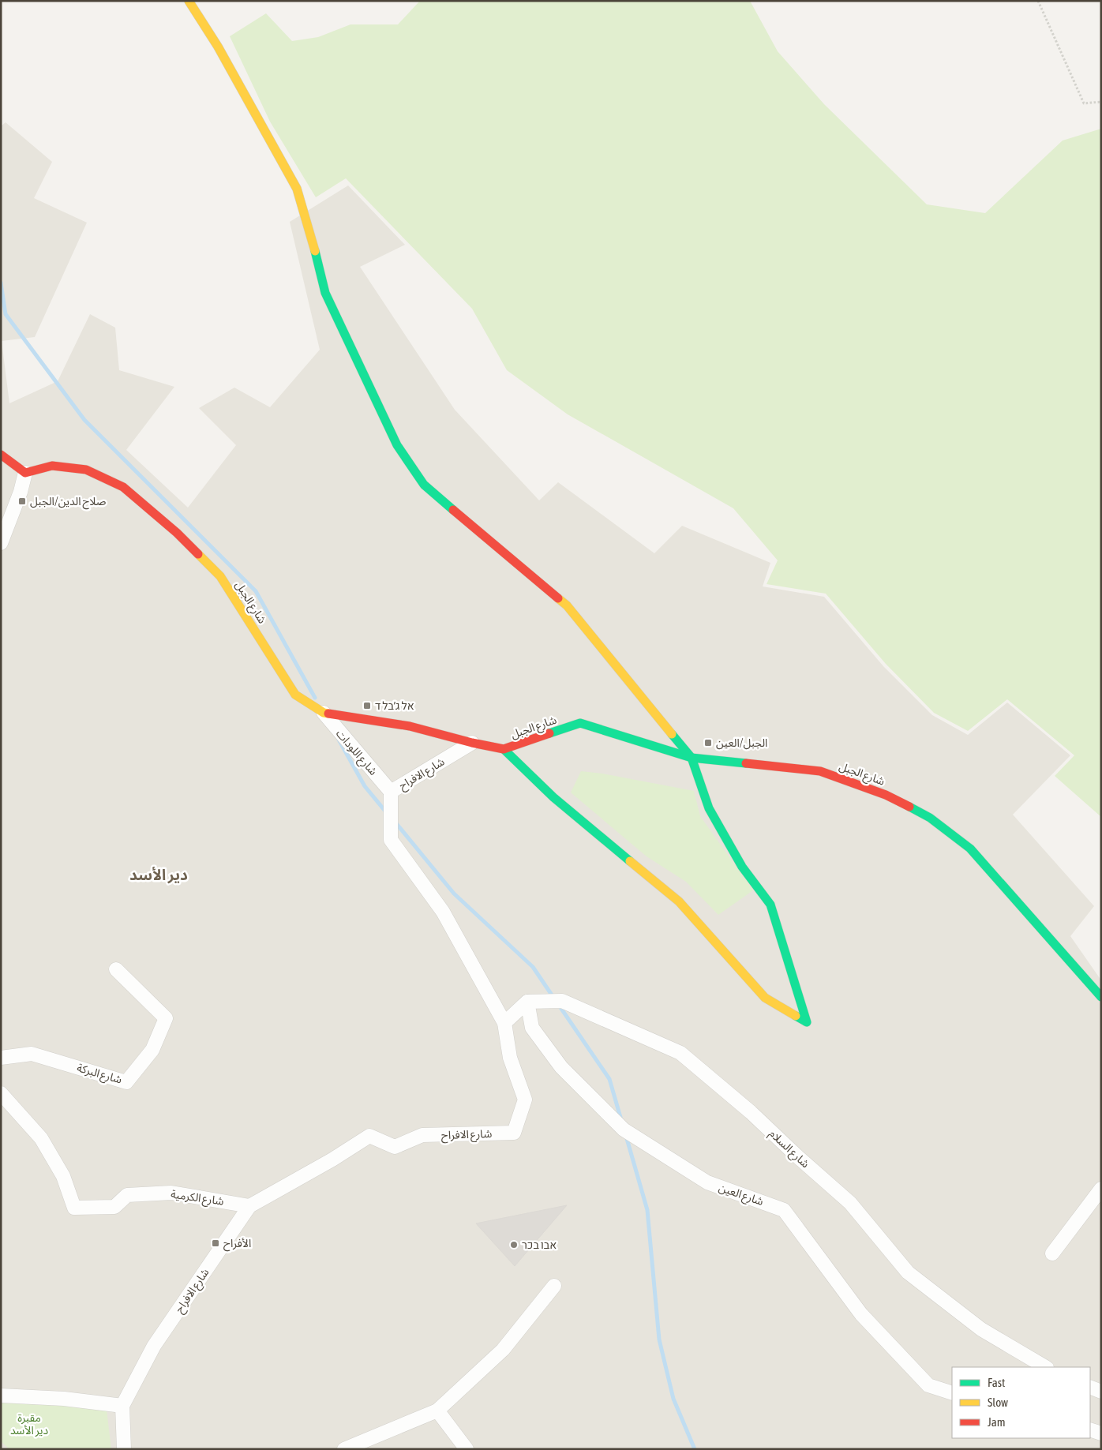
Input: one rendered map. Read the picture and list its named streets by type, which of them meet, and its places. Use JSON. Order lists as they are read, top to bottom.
{
  "streets": {
    "street": [
      "شارع الجبل",
      "شارع اللودات",
      "شارع الافراح",
      "شارع البركة",
      "شارع السلام",
      "شارع العين",
      "شارع الكرمية"
    ]
  },
  "crossings": [
    ["شارع الجبل", "شارع اللودات"],
    ["شارع الجبل", "شارع الافراح"],
    ["شارع اللودات", "شارع الافراح"],
    ["شارع الافراح", "شارع الكرمية"],
    ["شارع السلام", "شارع العين"]
  ],
  "districts": ["دير الأسد"],
  "parks": ["مقبرة دير الأسد"],
  "places": {
    "transit": [
      "صلاح الدين/الجبل",
      "אל ג׳בל ד",
      "الجبل/العين",
      "الأفراح"
    ],
    "other": ["אבו בכר"]
  },
  "legend": ["Fast", "Slow", "Jam"]
}
